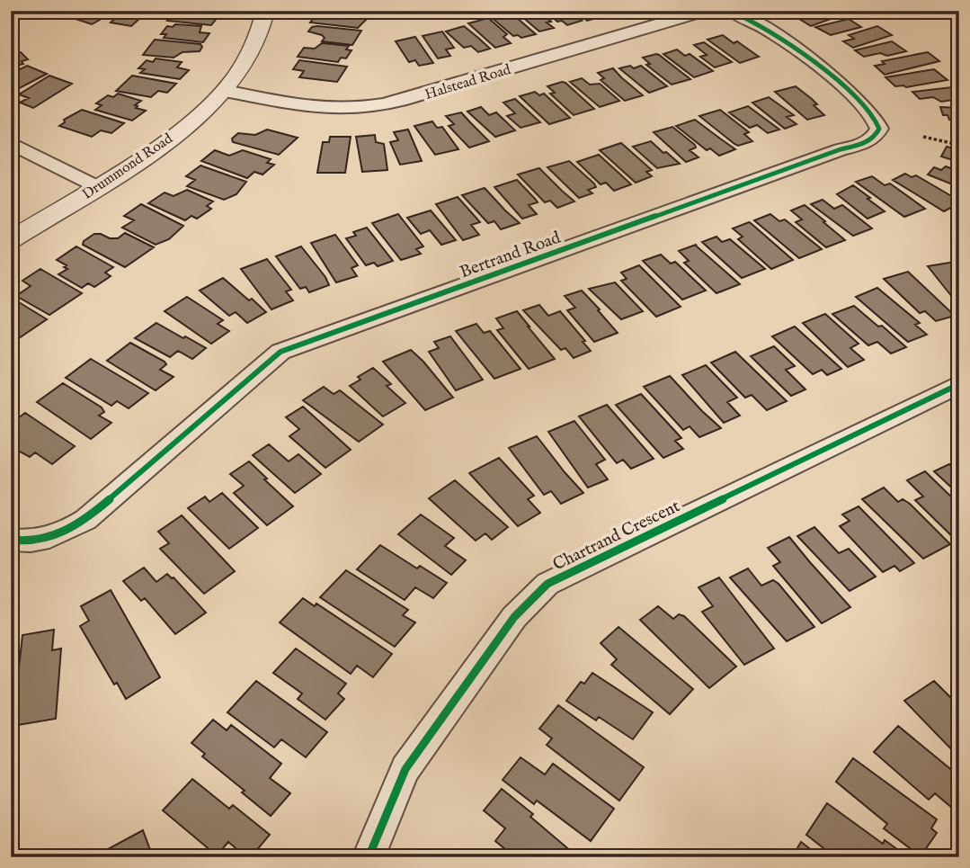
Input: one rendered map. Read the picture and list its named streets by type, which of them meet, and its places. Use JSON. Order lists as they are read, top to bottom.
{
  "streets": {
    "street": [
      "Halstead Road",
      "Drummond Road",
      "Bertrand Road",
      "Chartrand Crescent"
    ]
  },
  "crossings": [
    ["Halstead Road", "Drummond Road"]
  ]
}
